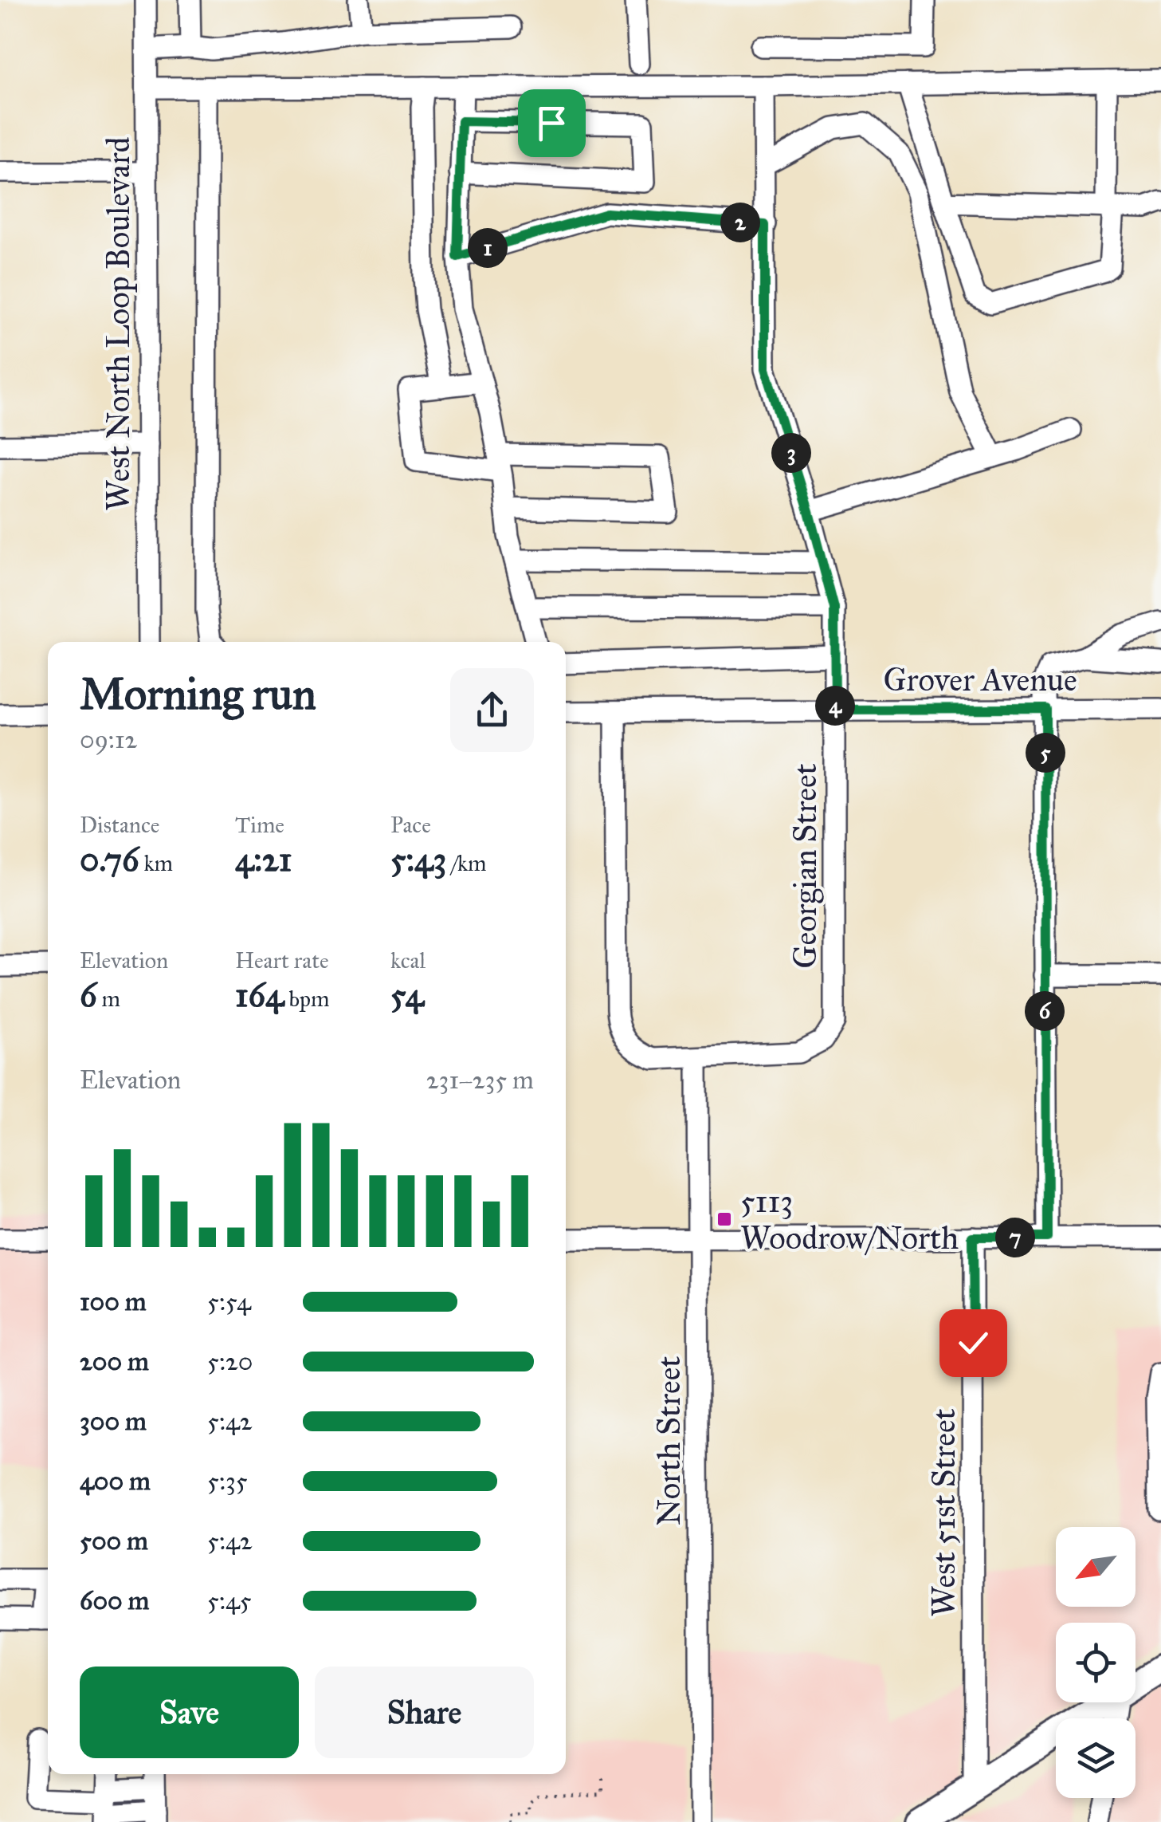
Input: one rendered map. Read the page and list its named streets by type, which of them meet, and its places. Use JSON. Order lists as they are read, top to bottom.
{
  "streets": {
    "street": [
      "West North Loop Boulevard",
      "Grover Avenue",
      "Georgian Street",
      "North Street",
      "West 51st Street"
    ]
  },
  "crossings": [
    ["Grover Avenue", "Georgian Street"],
    ["Georgian Street", "North Street"]
  ],
  "places": {
    "transit": ["5113 Woodrow/North"]
  },
  "north": "bottom left",
  "page": {
    "pins": [
      "2",
      "1",
      "3",
      "4",
      "5",
      "6",
      "7"
    ],
    "heading": ["Morning run", "09:12"],
    "stats": [
      ["Distance", "0.76 km"],
      ["Time", "4:21"],
      ["Pace", "5:43 /km"],
      ["Elevation", "6 m"],
      ["Heart rate", "164 bpm"],
      ["kcal", "54"]
    ],
    "chart": ["Elevation", "231–235 m"],
    "list": [
      {
        "name": "100 m",
        "note": "5:54"
      },
      {
        "name": "200 m",
        "note": "5:20"
      },
      {
        "name": "300 m",
        "note": "5:42"
      },
      {
        "name": "400 m",
        "note": "5:35"
      },
      {
        "name": "500 m",
        "note": "5:42"
      },
      {
        "name": "600 m",
        "note": "5:45"
      }
    ],
    "buttons": ["Save", "Share"]
  }
}
